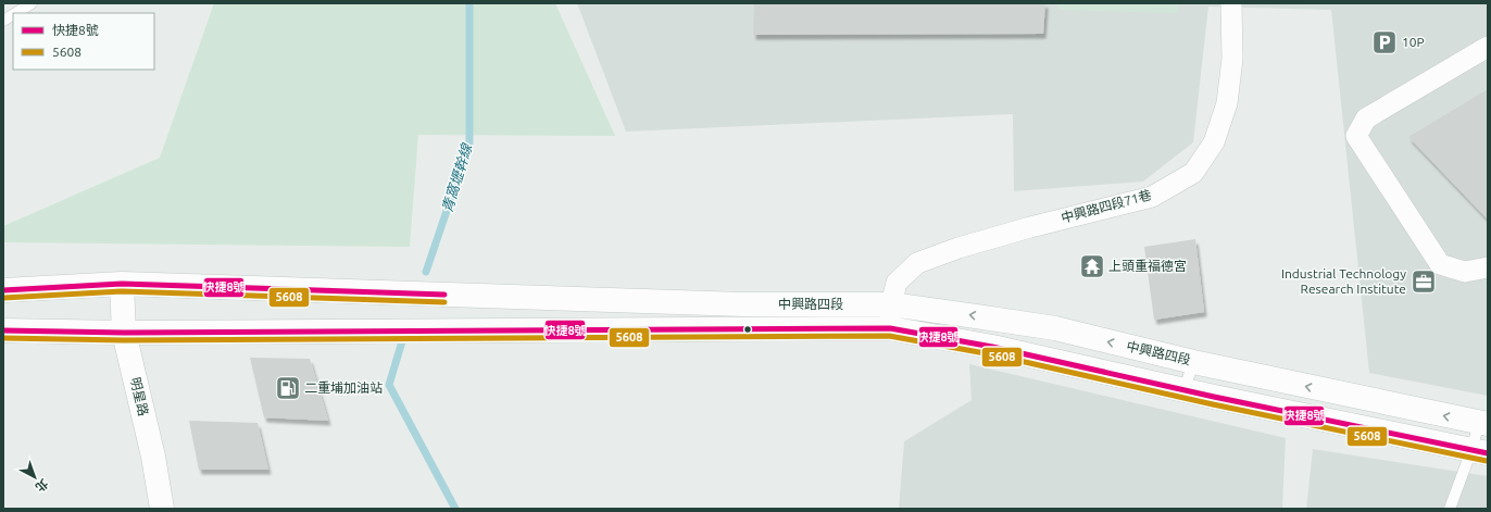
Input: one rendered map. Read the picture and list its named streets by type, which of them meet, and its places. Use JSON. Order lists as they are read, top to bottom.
{
  "streets": {
    "main road": ["中興路四段", "明星路"],
    "street": ["中興路四段71巷"]
  },
  "crossings": [
    ["中興路四段71巷", "中興路四段"],
    ["中興路四段", "明星路"]
  ],
  "water": ["青窩壢幹線"],
  "places": {
    "parking": ["10P"],
    "temple": ["上頭重福德宮"],
    "office": ["Industrial Technology Research Institute"],
    "fuel station": ["二重埔加油站"]
  },
  "lines": ["transit line 快捷8號", "transit line 5608"],
  "legend": ["快捷8號", "5608"],
  "north": "bottom right"
}
